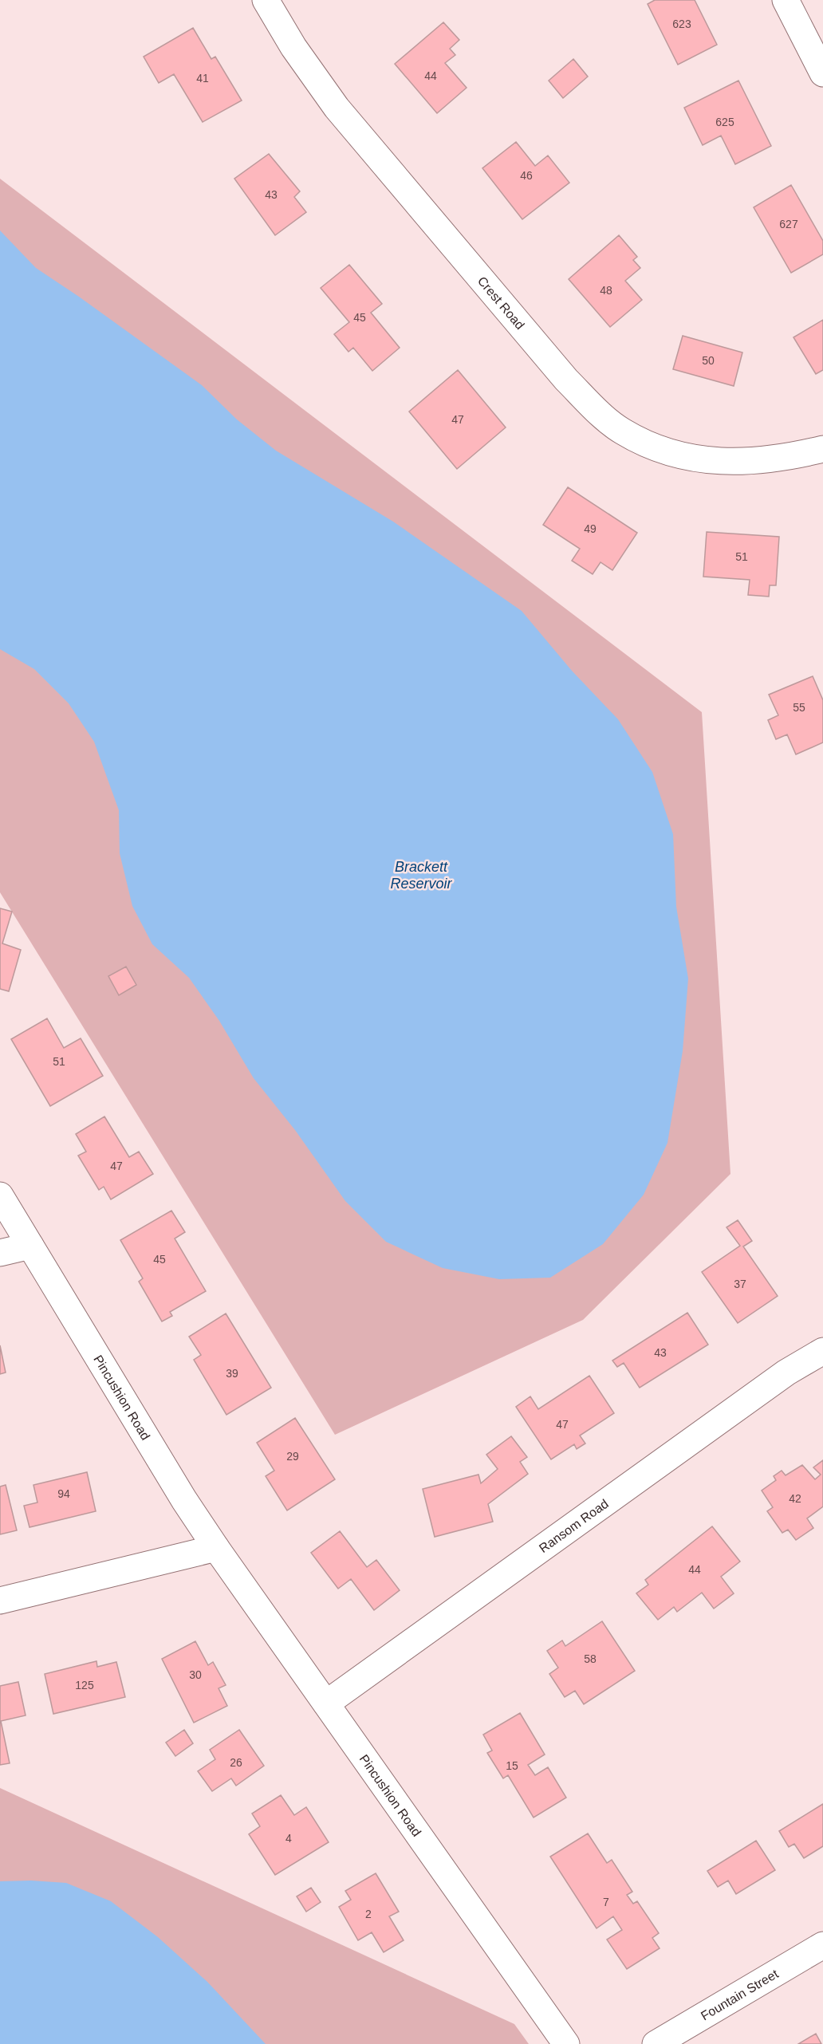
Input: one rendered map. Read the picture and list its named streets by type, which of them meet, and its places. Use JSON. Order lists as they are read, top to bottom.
{
  "streets": {
    "street": [
      "Crest Road",
      "Pincushion Road",
      "Ransom Road",
      "Fountain Street"
    ]
  },
  "crossings": [
    ["Pincushion Road", "Ransom Road"]
  ],
  "water": ["Brackett Reservoir"],
  "house_numbers": [
    "623",
    "44",
    "41",
    "625",
    "46",
    "43",
    "627",
    "48",
    "45",
    "50",
    "47",
    "49",
    "51",
    "55",
    "51",
    "47",
    "45",
    "37",
    "43",
    "39",
    "47",
    "29",
    "94",
    "42",
    "44",
    "58",
    "30",
    "125",
    "26",
    "15",
    "4",
    "7",
    "2"
  ]
}
